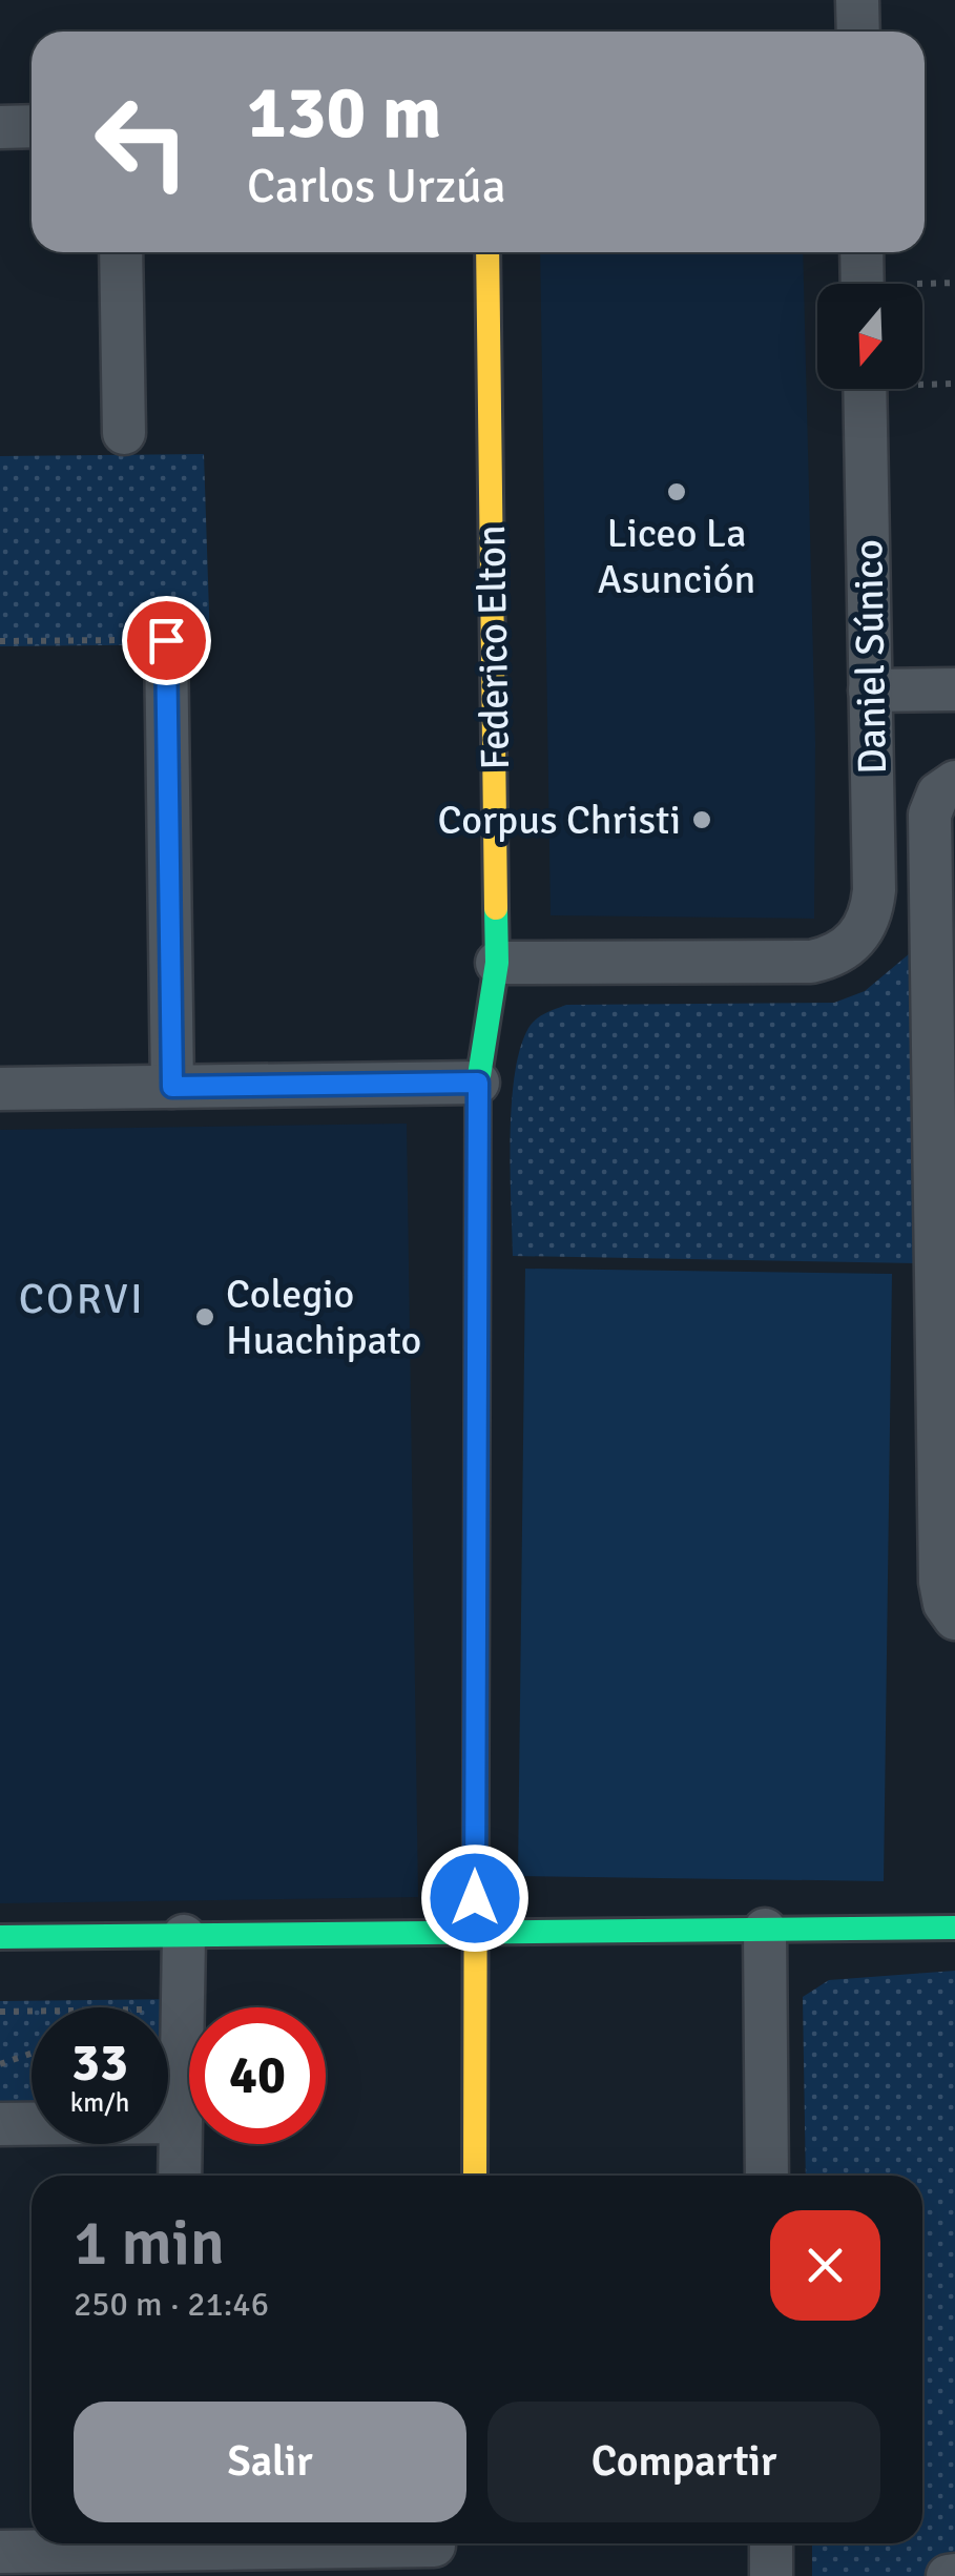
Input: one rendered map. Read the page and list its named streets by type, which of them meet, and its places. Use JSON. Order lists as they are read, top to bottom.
{
  "streets": {
    "street": ["Federico Elton", "Daniel Súnico"]
  },
  "crossings": [
    ["Federico Elton", "Daniel Súnico"]
  ],
  "districts": ["CORVI"],
  "places": ["Liceo La Asunción", "Corpus Christi", "Colegio Huachipato"],
  "north": "bottom",
  "page": {
    "turn": ["130 m", "Carlos Urzúa"],
    "speed": "33 km/h",
    "limit": "40",
    "heading": ["1 min", "250 m · 21:46"],
    "buttons": ["Salir", "Compartir"]
  }
}
